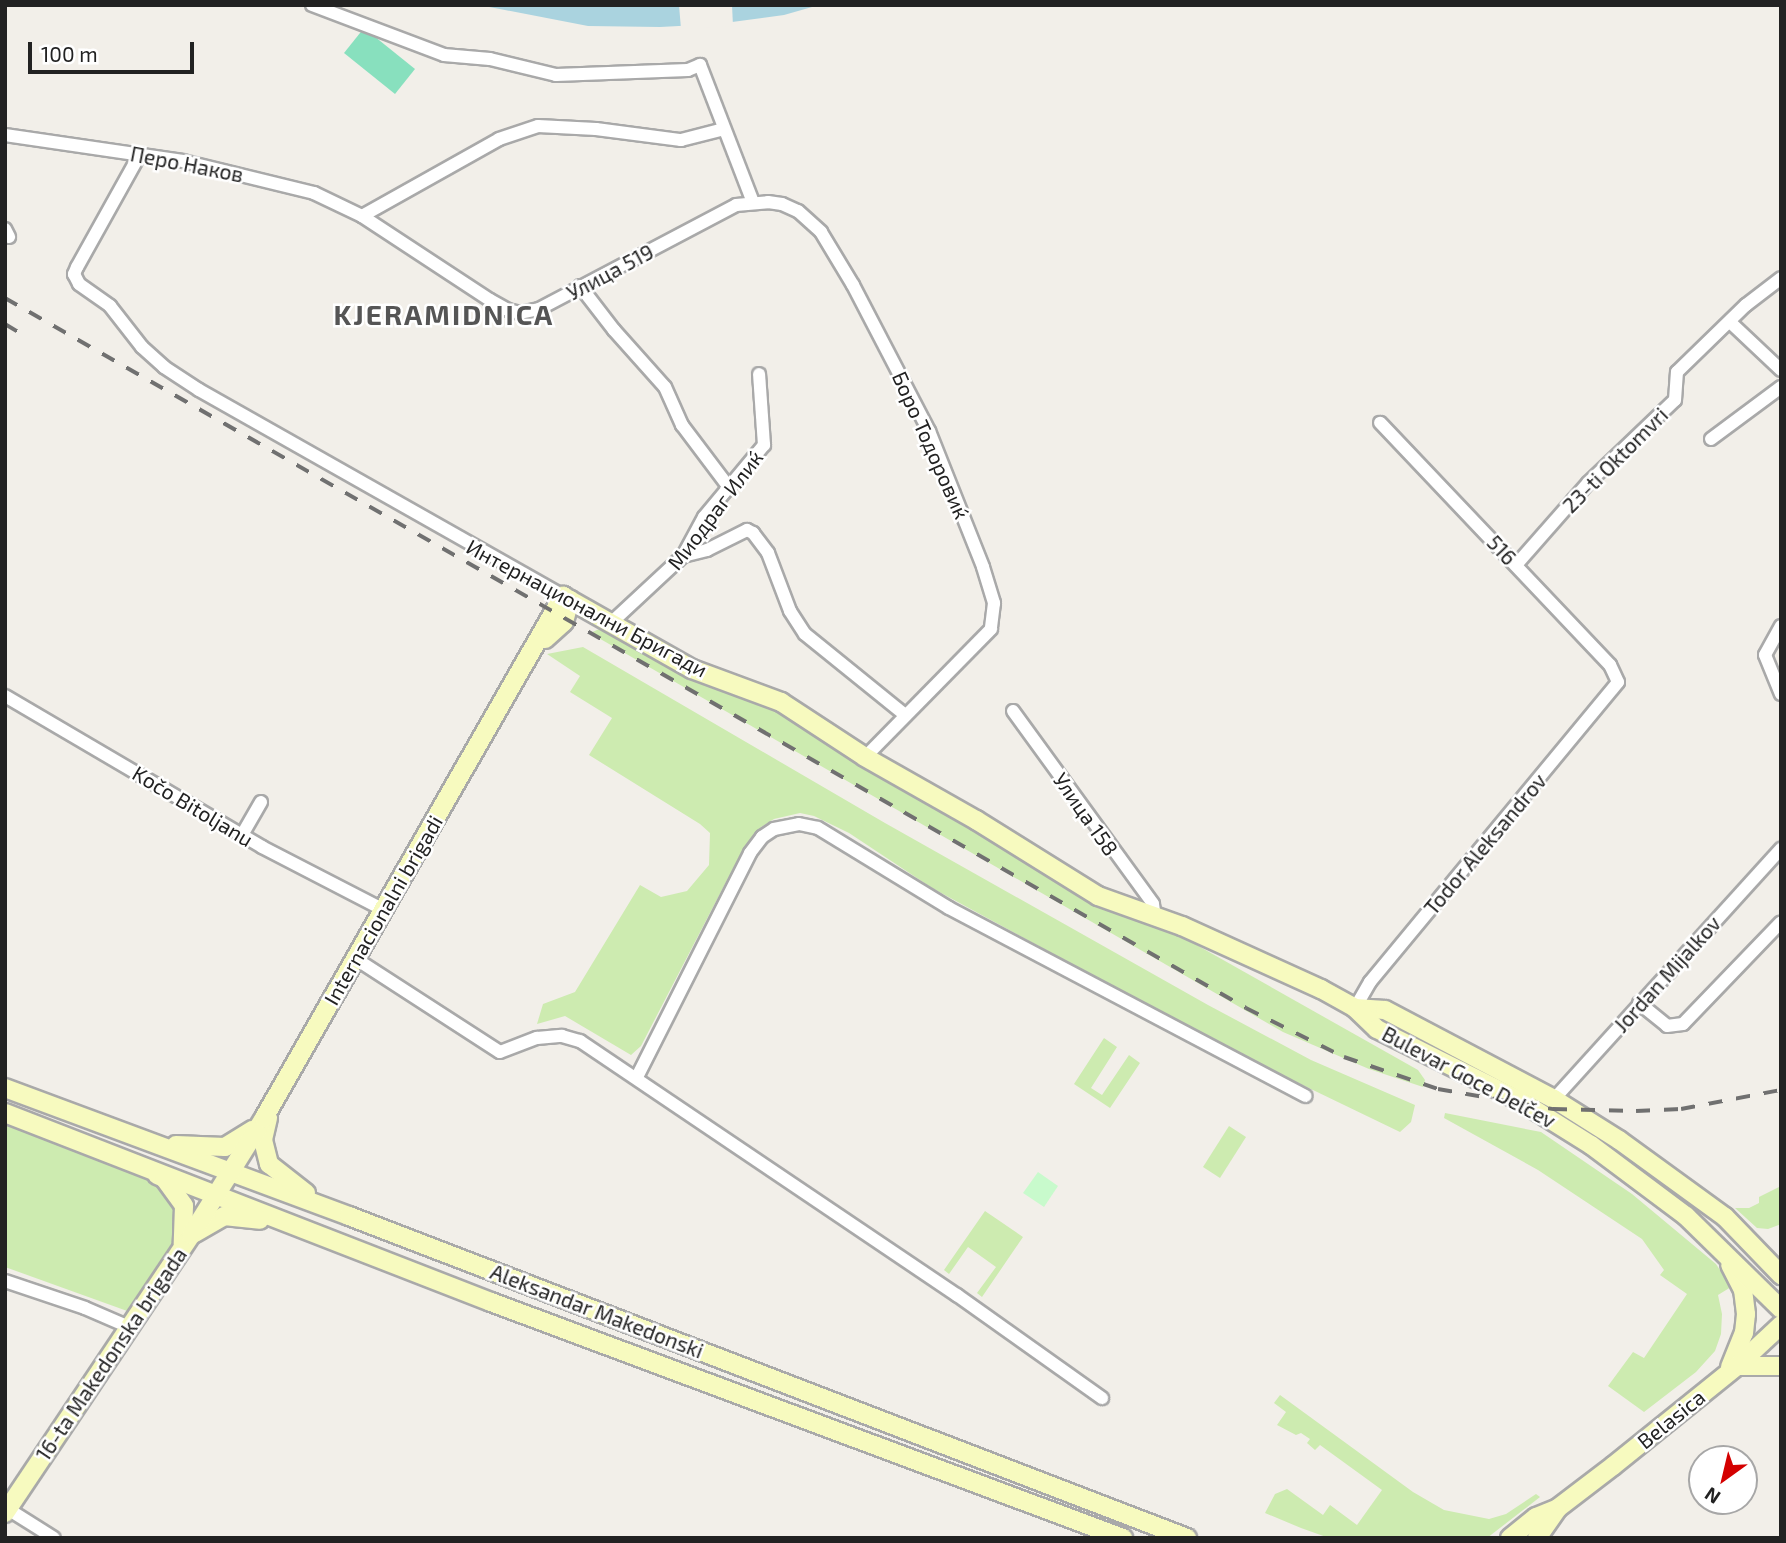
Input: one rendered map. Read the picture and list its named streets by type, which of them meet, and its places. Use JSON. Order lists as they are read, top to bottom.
{
  "streets": {
    "street": [
      "Перо Наков",
      "Улица 519",
      "Боро Тодоровиќ",
      "23-ti Oktomvri",
      "Миодраг Илиќ",
      "516",
      "Интернационални Бригади",
      "Kočo Bitoljanu",
      "Улица 158",
      "Todor Aleksandrov",
      "Internacionalni brigadi",
      "Jordan Mijalkov",
      "Bulevar Goce Delčev",
      "Aleksandar Makedonski",
      "16-ta Makedonska brigada",
      "Belasica"
    ]
  },
  "crossings": [
    ["Перо Наков", "Улица 519"],
    ["Перо Наков", "Интернационални Бригади"],
    ["Улица 519", "Боро Тодоровиќ"],
    ["Боро Тодоровиќ", "Интернационални Бригади"],
    ["23-ti Oktomvri", "516"],
    ["Миодраг Илиќ", "Интернационални Бригади"],
    ["516", "Todor Aleksandrov"],
    ["Интернационални Бригади", "Улица 158"],
    ["Интернационални Бригади", "Internacionalni brigadi"],
    ["Kočo Bitoljanu", "Internacionalni brigadi"],
    ["Todor Aleksandrov", "Bulevar Goce Delčev"],
    ["Internacionalni brigadi", "Aleksandar Makedonski"],
    ["Internacionalni brigadi", "16-ta Makedonska brigada"],
    ["Jordan Mijalkov", "Bulevar Goce Delčev"],
    ["Aleksandar Makedonski", "16-ta Makedonska brigada"]
  ],
  "districts": ["KJERAMIDNICA"],
  "scale_bar": "100 m",
  "north": "bottom left"
}
